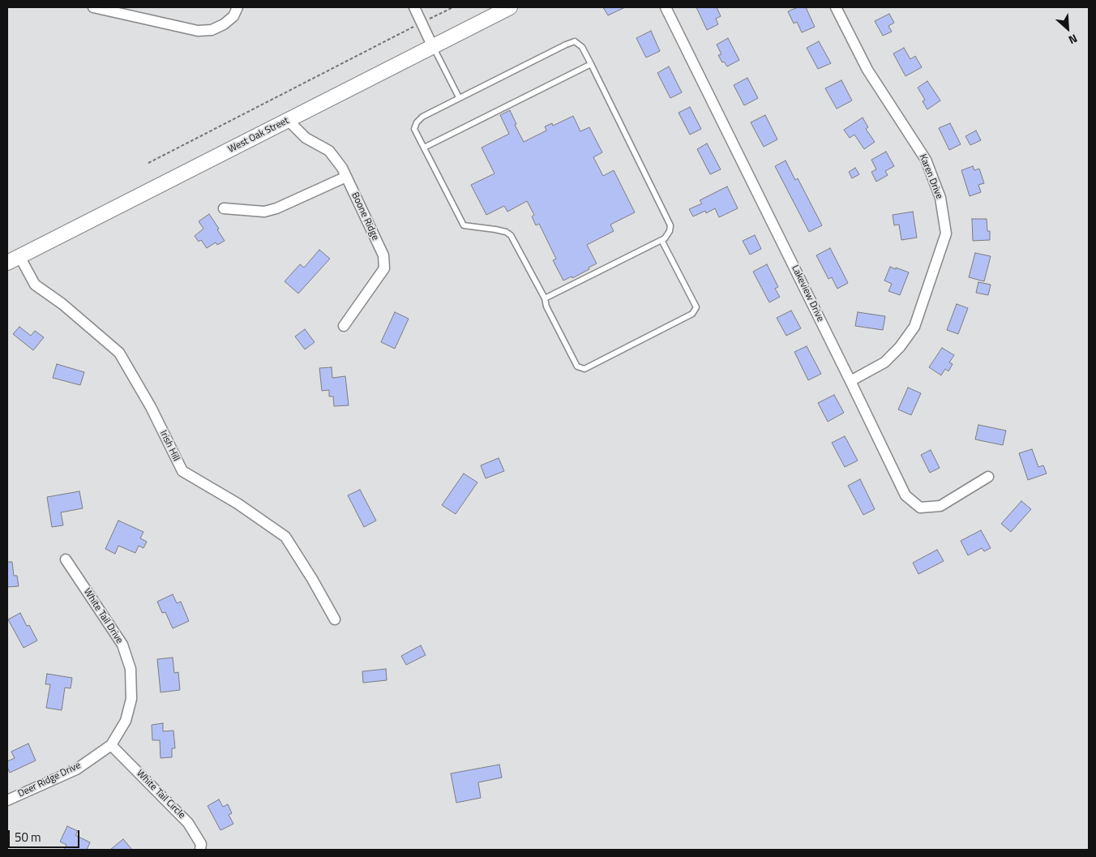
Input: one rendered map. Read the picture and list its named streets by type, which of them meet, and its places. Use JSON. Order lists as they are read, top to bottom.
{
  "streets": {
    "main road": ["West Oak Street"],
    "street": [
      "Karen Drive",
      "Boone Ridge",
      "Lakeview Drive",
      "Irish Hill",
      "White Tail Drive",
      "Deer Ridge Drive",
      "White Tail Circle"
    ]
  },
  "crossings": [
    ["West Oak Street", "Boone Ridge"],
    ["West Oak Street", "Irish Hill"],
    ["Karen Drive", "Lakeview Drive"],
    ["White Tail Drive", "Deer Ridge Drive"],
    ["White Tail Drive", "White Tail Circle"],
    ["Deer Ridge Drive", "White Tail Circle"]
  ],
  "scale_bar": "50 m",
  "north": "bottom right"
}
